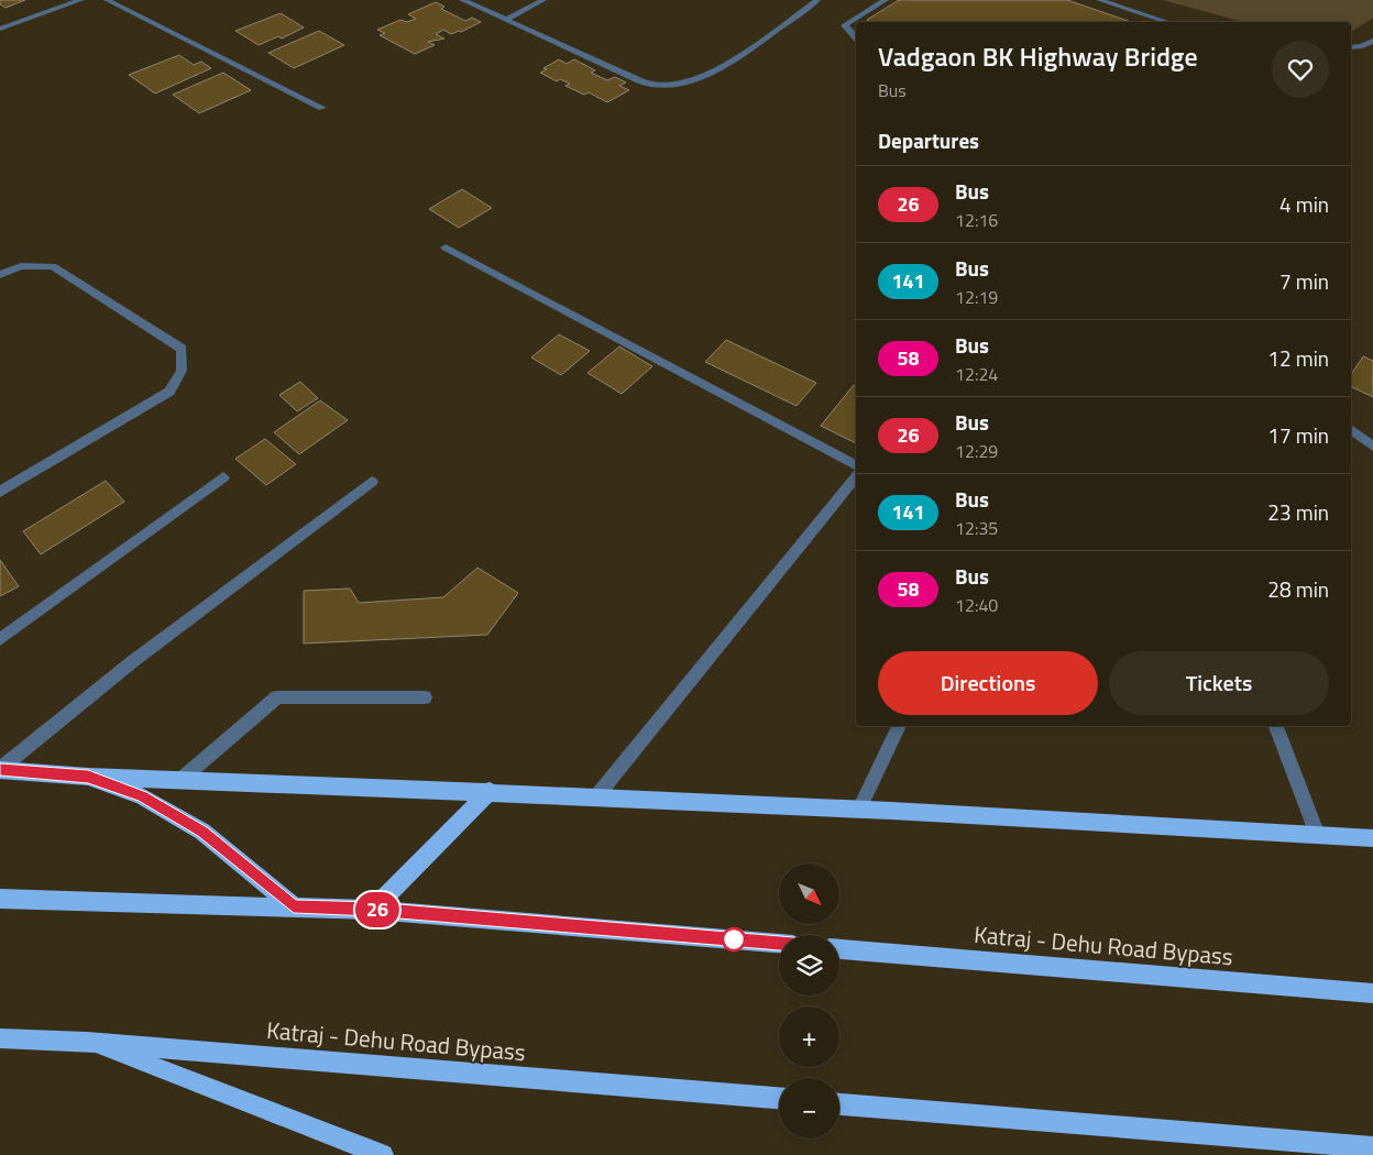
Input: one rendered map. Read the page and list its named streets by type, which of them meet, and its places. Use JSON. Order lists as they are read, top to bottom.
{
  "streets": {
    "highway": ["Katraj - Dehu Road Bypass"]
  },
  "lines": ["bus line 26"],
  "north": "bottom right",
  "page": {
    "on_map": "26",
    "heading": [
      ["Vadgaon BK Highway Bridge", "Bus"],
      "Departures"
    ],
    "list": [
      {
        "mark": "26",
        "name": "Bus",
        "note": "12:16",
        "value": "4 min"
      },
      {
        "mark": "141",
        "name": "Bus",
        "note": "12:19",
        "value": "7 min"
      },
      {
        "mark": "58",
        "name": "Bus",
        "note": "12:24",
        "value": "12 min"
      },
      {
        "mark": "26",
        "name": "Bus",
        "note": "12:29",
        "value": "17 min"
      },
      {
        "mark": "141",
        "name": "Bus",
        "note": "12:35",
        "value": "23 min"
      },
      {
        "mark": "58",
        "name": "Bus",
        "note": "12:40",
        "value": "28 min"
      }
    ],
    "buttons": ["Directions", "Tickets"],
    "map_buttons": ["+", "−"]
  }
}
